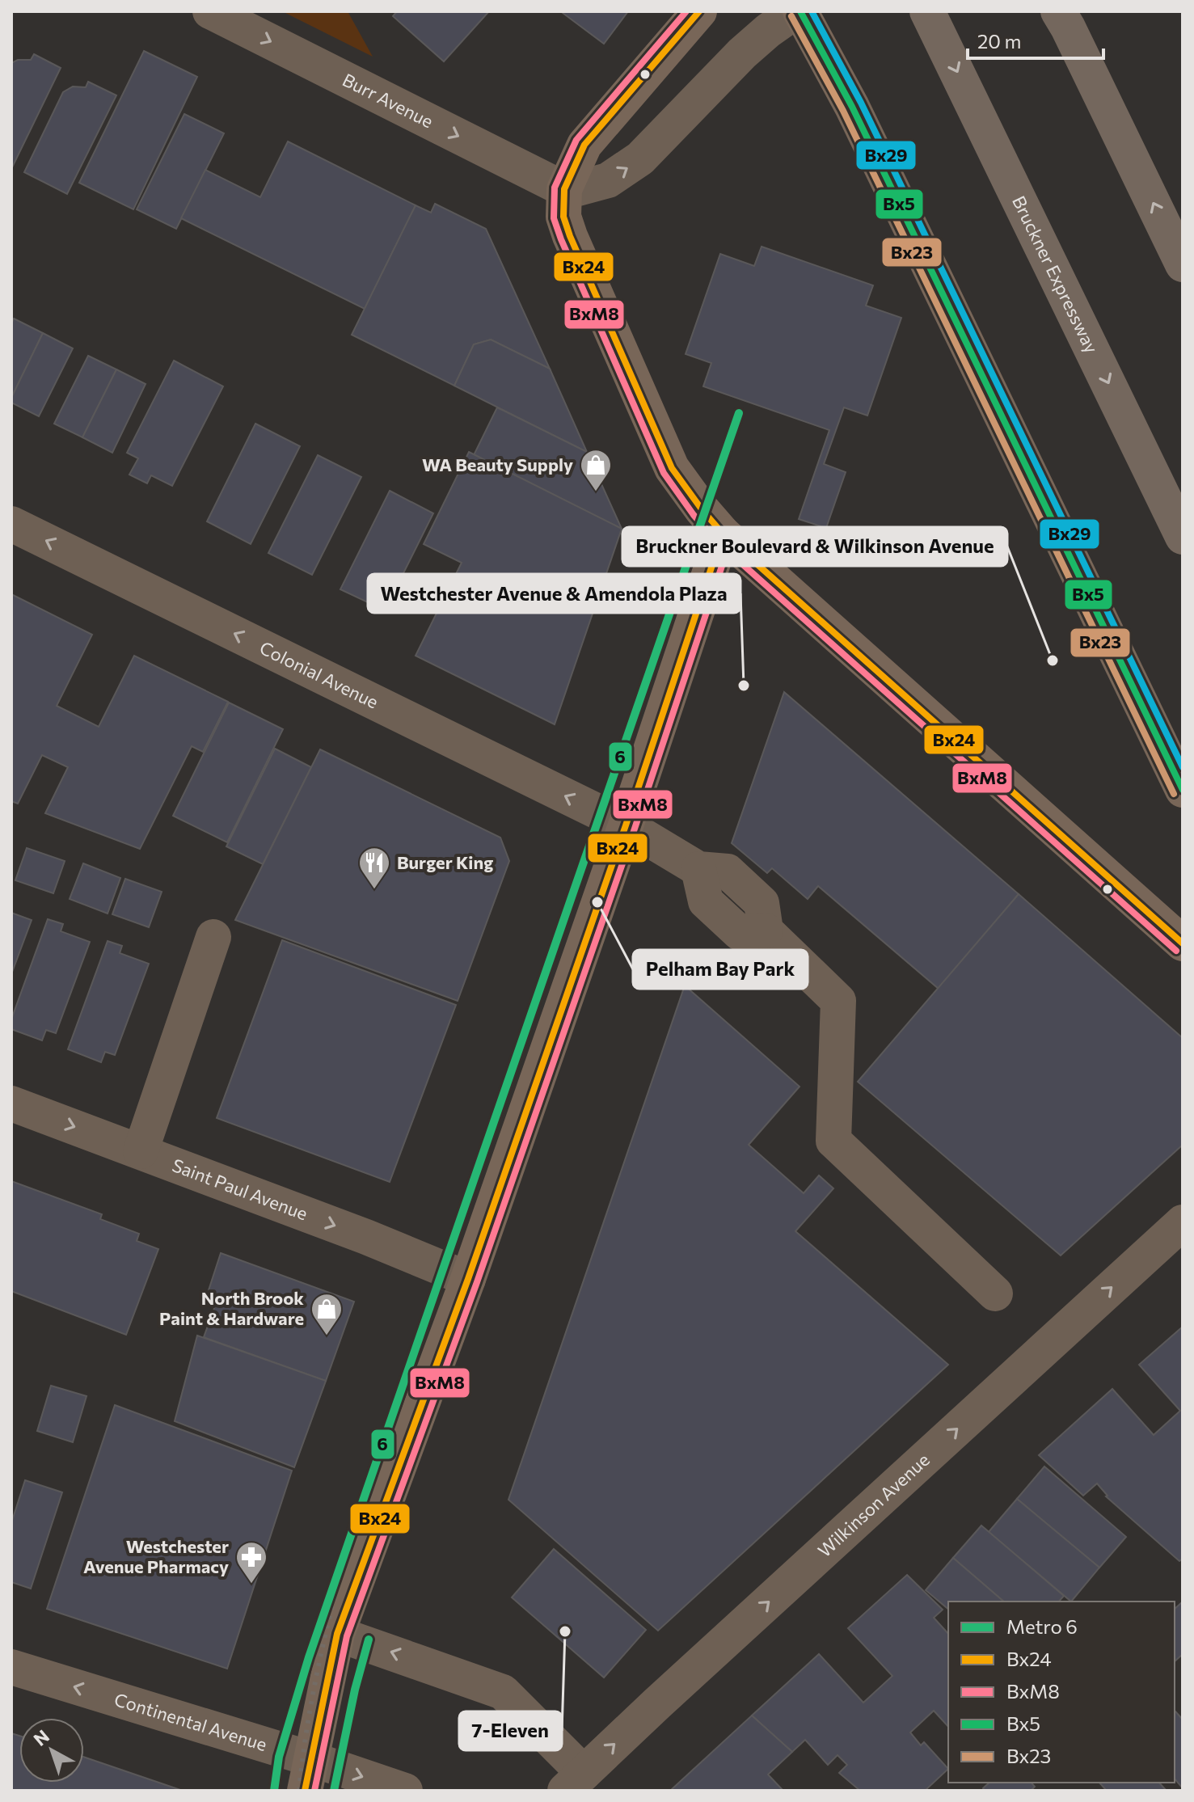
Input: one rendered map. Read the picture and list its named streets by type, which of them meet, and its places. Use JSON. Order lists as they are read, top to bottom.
{
  "streets": {
    "highway": ["Bruckner Expressway"],
    "street": [
      "Burr Avenue",
      "Colonial Avenue",
      "Saint Paul Avenue",
      "Wilkinson Avenue",
      "Continental Avenue"
    ]
  },
  "one_way": [
    "Burr Avenue",
    "Colonial Avenue",
    "Saint Paul Avenue",
    "Wilkinson Avenue"
  ],
  "places": {
    "shop": ["WA Beauty Supply", "North Brook Paint & Hardware"],
    "other": [
      "Bruckner Boulevard & Wilkinson Avenue",
      "Westchester Avenue & Amendola Plaza",
      "Pelham Bay Park",
      "7-Eleven"
    ],
    "restaurant": ["Burger King"],
    "pharmacy": ["Westchester Avenue Pharmacy"]
  },
  "lines": [
    "transit line Bx24",
    "transit line BxM8",
    "transit line Bx5",
    "transit line Bx29",
    "transit line Bx23",
    "metro line 6"
  ],
  "legend": [
    "Metro 6",
    "Bx24",
    "BxM8",
    "Bx5",
    "Bx23"
  ],
  "scale_bar": "20 m",
  "north": "top left"
}
